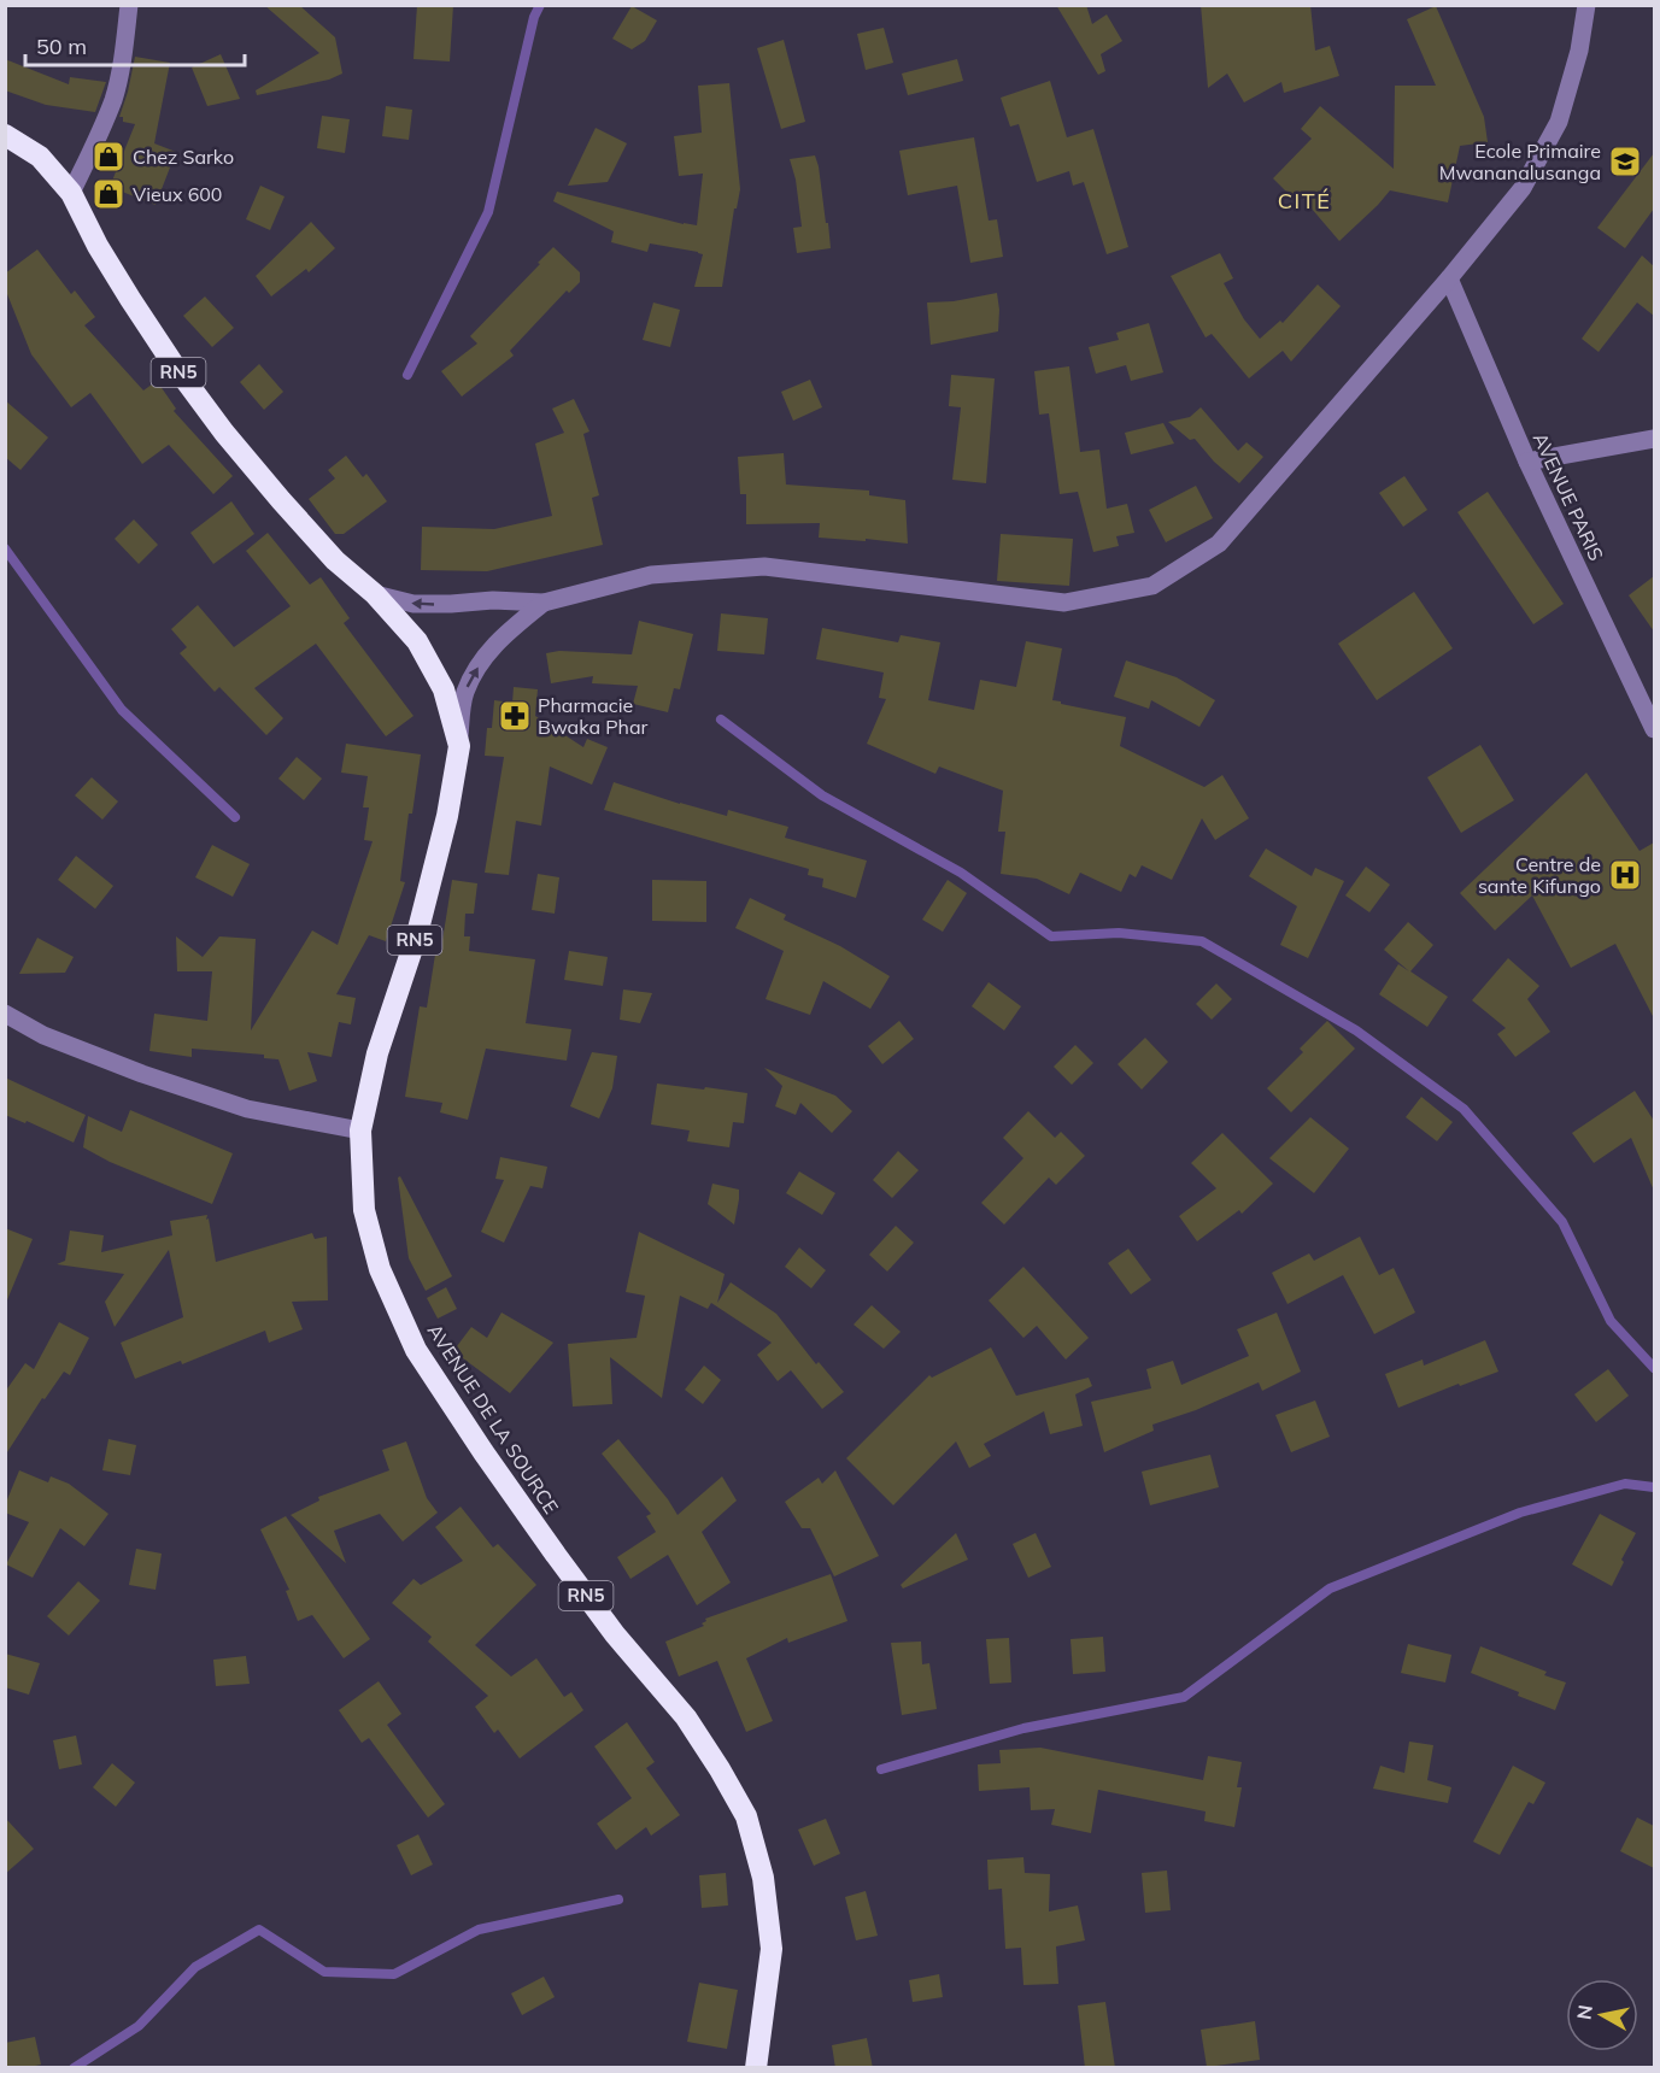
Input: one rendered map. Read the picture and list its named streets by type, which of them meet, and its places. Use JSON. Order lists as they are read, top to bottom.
{
  "streets": {
    "highway": ["RN5", "AVENUE DE LA SOURCE"],
    "street": ["AVENUE PARIS"]
  },
  "crossings": [
    ["RN5", "AVENUE DE LA SOURCE"]
  ],
  "districts": ["CITÉ"],
  "places": {
    "shop": ["Chez Sarko", "Vieux 600"],
    "school or university": ["Ecole Primaire Mwananalusanga"],
    "pharmacy": ["Pharmacie Bwaka Phar"],
    "hospital": ["Centre de sante Kifungo"]
  },
  "scale_bar": "50 m",
  "north": "left"
}
